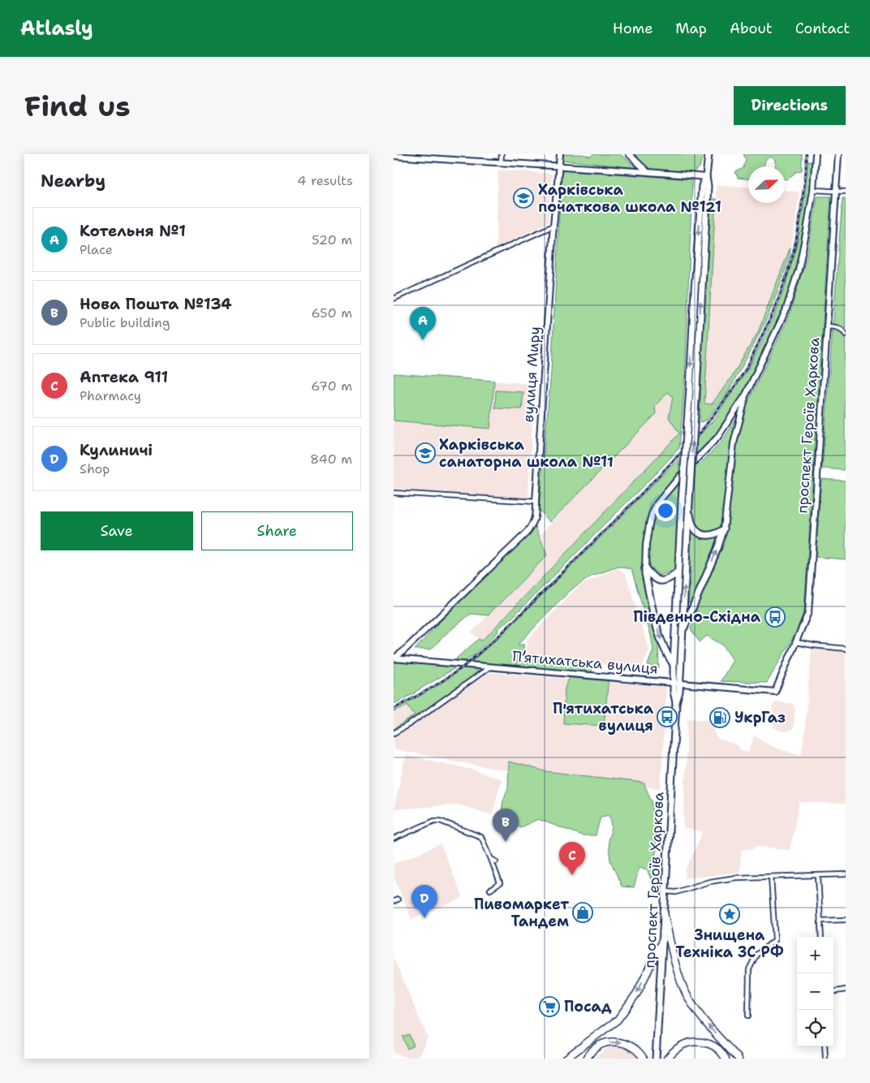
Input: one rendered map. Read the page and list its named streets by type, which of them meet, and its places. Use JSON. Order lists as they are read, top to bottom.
{
  "streets": {
    "main road": ["проспект Героїв Харкова"],
    "street": ["вулиця Миру", "П’ятихатська вулиця"]
  },
  "crossings": [
    ["вулиця Миру", "П’ятихатська вулиця"],
    ["проспект Героїв Харкова", "П’ятихатська вулиця"]
  ],
  "places": {
    "school or university": ["Харківська початкова школа №121", "Харківська санаторна школа №11"],
    "bus stop": ["Південно-Східна", "П'ятихатська вулиця"],
    "fuel station": ["УкрГаз"],
    "shop": ["Пивомаркет Тандем"],
    "place": ["Знищена Техніка ЗС РФ"],
    "supermarket": ["Посад"]
  },
  "north": "top right",
  "page": {
    "header": "Atlasly",
    "nav": [
      "Home",
      "Map",
      "About",
      "Contact"
    ],
    "buttons": [
      "Directions",
      ["Save", "Share"]
    ],
    "title": "Find us",
    "heading": ["Nearby", "4 results"],
    "list": [
      {
        "mark": "A",
        "name": "Котельня №1",
        "note": "Place",
        "value": "520 m"
      },
      {
        "mark": "B",
        "name": "Нова Пошта №134",
        "note": "Public building",
        "value": "650 m"
      },
      {
        "mark": "C",
        "name": "Аптека 911",
        "note": "Pharmacy",
        "value": "670 m"
      },
      {
        "mark": "D",
        "name": "Кулиничі",
        "note": "Shop",
        "value": "840 m"
      }
    ],
    "pins": [
      "A",
      "B",
      "C",
      "D"
    ],
    "map_buttons": ["+", "−"]
  }
}
